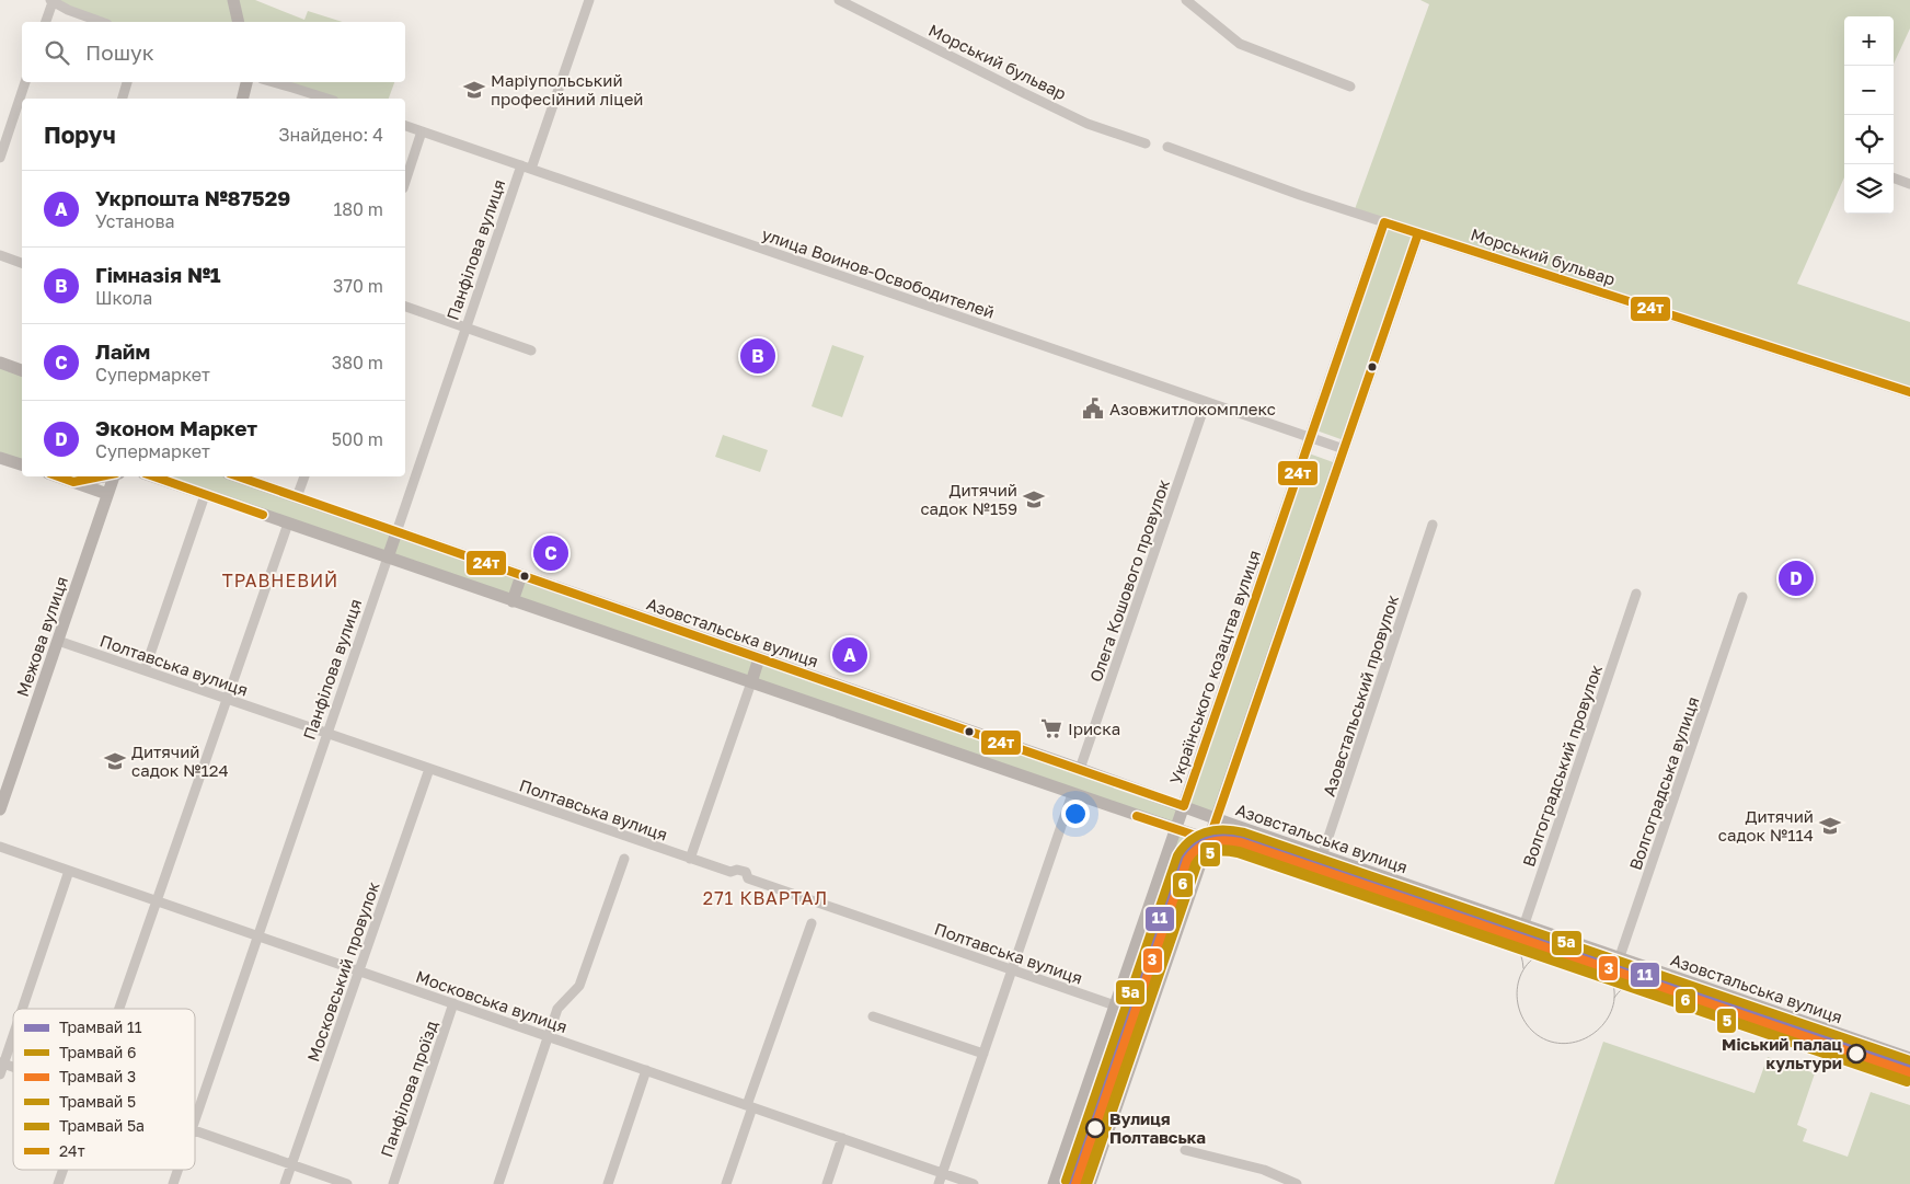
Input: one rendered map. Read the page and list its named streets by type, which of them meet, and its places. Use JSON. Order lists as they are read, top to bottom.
{
  "streets": {
    "street": [
      "Морський бульвар",
      "Панфілова вулиця",
      "улица Воинов-Освободителей",
      "Олега Кошового провулок",
      "Азовстальська вулиця",
      "Межова вулиця",
      "Полтавська вулиця",
      "Українського козацтва вулиця",
      "Азовстальський провулок",
      "Волгоградський провулок",
      "Волгоградська вулиця",
      "Московський провулок",
      "Московська вулиця",
      "Панфілова проїзд"
    ]
  },
  "crossings": [
    ["Морський бульвар", "Українського козацтва вулиця"],
    ["Панфілова вулиця", "улица Воинов-Освободителей"],
    ["Панфілова вулиця", "Азовстальська вулиця"],
    ["Панфілова вулиця", "Полтавська вулиця"],
    ["Панфілова вулиця", "Московська вулиця"],
    ["улица Воинов-Освободителей", "Олега Кошового провулок"],
    ["улица Воинов-Освободителей", "Українського козацтва вулиця"],
    ["Олега Кошового провулок", "Азовстальська вулиця"],
    ["Азовстальська вулиця", "Українського козацтва вулиця"],
    ["Азовстальська вулиця", "Азовстальський провулок"],
    ["Азовстальська вулиця", "Волгоградський провулок"],
    ["Азовстальська вулиця", "Волгоградська вулиця"],
    ["Межова вулиця", "Полтавська вулиця"],
    ["Полтавська вулиця", "Українського козацтва вулиця"],
    ["Полтавська вулиця", "Московський провулок"],
    ["Московський провулок", "Московська вулиця"],
    ["Московська вулиця", "Панфілова проїзд"]
  ],
  "districts": ["ТРАВНЕВИЙ", "271 КВАРТАЛ"],
  "places": {
    "school or university": [
      "Маріупольський професійний ліцей",
      "Дитячий садок №159",
      "Дитячий садок №124",
      "Дитячий садок №114"
    ],
    "public building": ["Азовжитлокомплекс"],
    "supermarket": ["Іриска"],
    "other": ["Міський палац культури", "Вулиця Полтавська"]
  },
  "lines": [
    "transit line 24т",
    "tram line 5а",
    "tram line 11",
    "tram line 3",
    "tram line 6",
    "tram line 5"
  ],
  "legend": [
    "Трамвай 11",
    "Трамвай 6",
    "Трамвай 3",
    "Трамвай 5",
    "Трамвай 5а",
    "24т"
  ],
  "page": {
    "map_buttons": ["+", "−"],
    "search": "Пошук",
    "heading": ["Поруч", "Знайдено: 4"],
    "list": [
      {
        "mark": "A",
        "name": "Укрпошта №87529",
        "note": "Установа",
        "value": "180 m"
      },
      {
        "mark": "B",
        "name": "Гімназія №1",
        "note": "Школа",
        "value": "370 m"
      },
      {
        "mark": "C",
        "name": "Лайм",
        "note": "Супермаркет",
        "value": "380 m"
      },
      {
        "mark": "D",
        "name": "Эконом Маркет",
        "note": "Супермаркет",
        "value": "500 m"
      }
    ],
    "pins": [
      "B",
      "C",
      "D",
      "A"
    ]
  }
}
